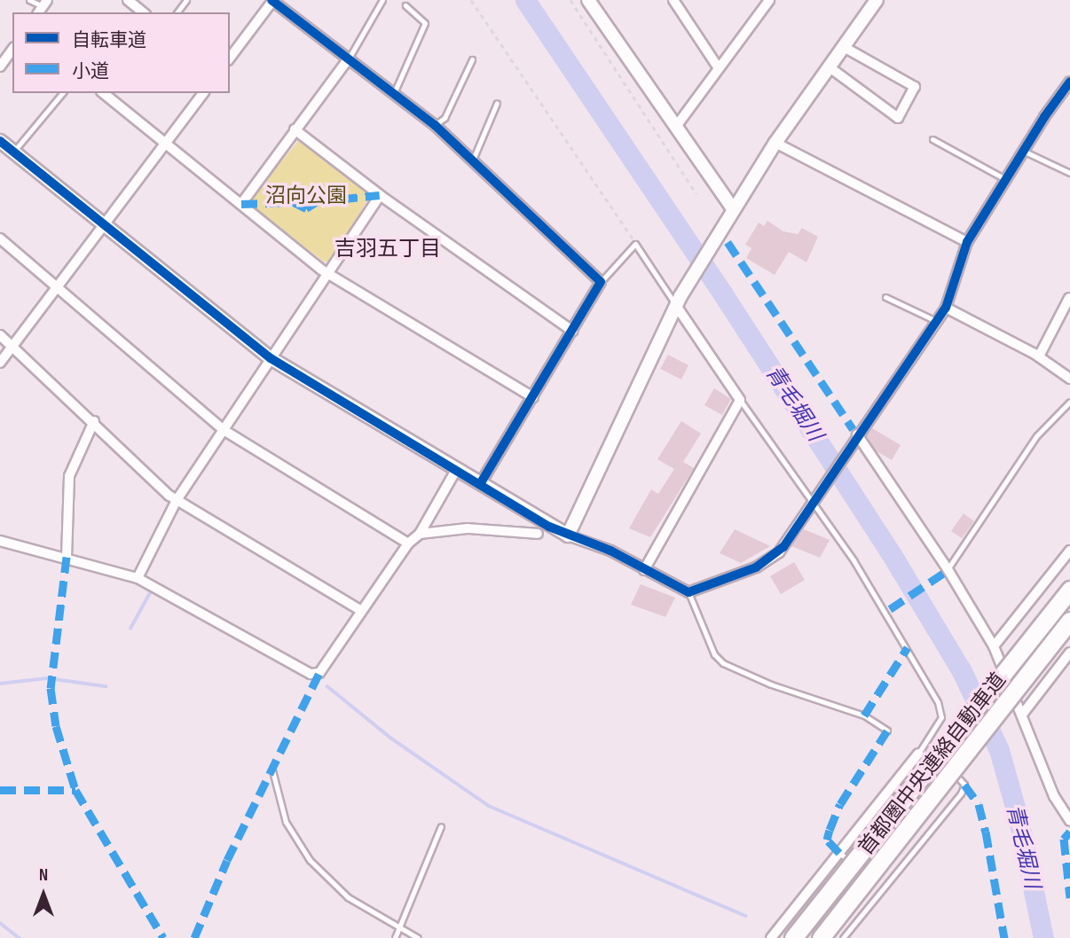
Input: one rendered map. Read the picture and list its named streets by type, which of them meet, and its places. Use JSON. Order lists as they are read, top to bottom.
{
  "streets": {
    "highway": ["首都圏中央連絡自動車道"]
  },
  "districts": ["吉羽五丁目"],
  "water": ["青毛堀川"],
  "parks": ["沼向公園"],
  "legend": ["自転車道", "小道"],
  "north": "top"
}
